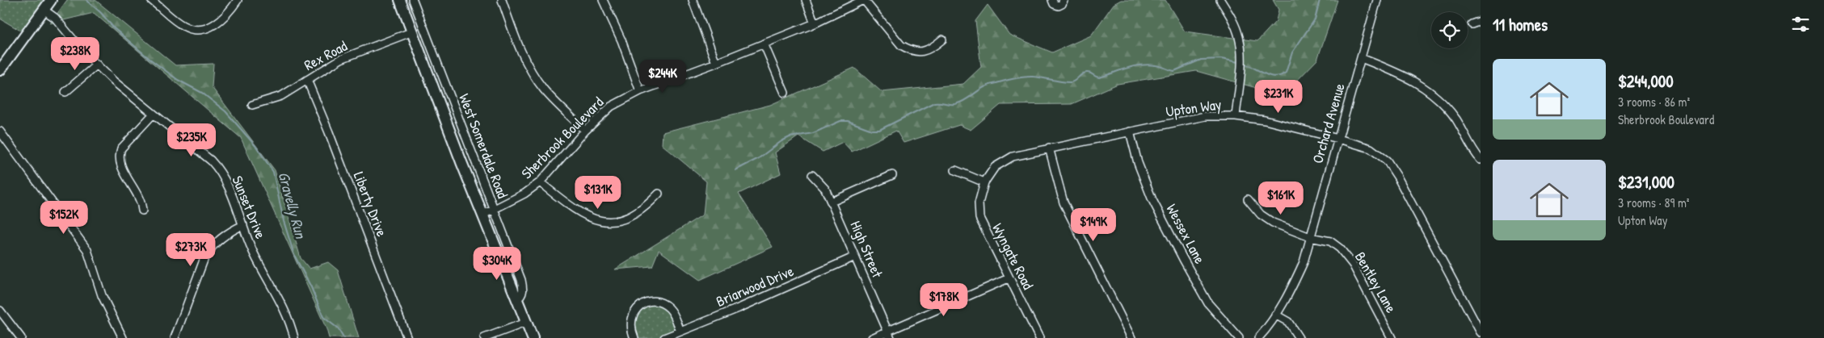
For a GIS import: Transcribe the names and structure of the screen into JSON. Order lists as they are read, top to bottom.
{
  "streets": {
    "main road": ["West Somerdale Road"],
    "street": [
      "Rex Road",
      "Upton Way",
      "Orchard Avenue",
      "Sherbrook Boulevard",
      "Liberty Drive",
      "Sunset Drive",
      "Wessex Lane",
      "High Street",
      "Wyngate Road",
      "Bentley Lane",
      "Briarwood Drive"
    ]
  },
  "crossings": [
    ["Rex Road", "West Somerdale Road"],
    ["Rex Road", "Liberty Drive"],
    ["Upton Way", "Orchard Avenue"],
    ["Upton Way", "Wessex Lane"],
    ["Upton Way", "Wyngate Road"],
    ["Orchard Avenue", "Bentley Lane"],
    ["Sherbrook Boulevard", "West Somerdale Road"],
    ["High Street", "Briarwood Drive"]
  ],
  "water": ["Gravelly Run"],
  "page": {
    "heading": "11 homes",
    "price": [
      "$238K",
      "$244K",
      "$231K",
      "$235K",
      "$131K",
      "$161K",
      "$152K",
      "$149K",
      "$273K",
      "$304K",
      "$178K"
    ],
    "list": [
      {
        "name": "$244,000",
        "note": "3 rooms · 86 m² · Sherbrook Boulevard"
      },
      {
        "name": "$231,000",
        "note": "3 rooms · 89 m² · Upton Way"
      }
    ]
  }
}
